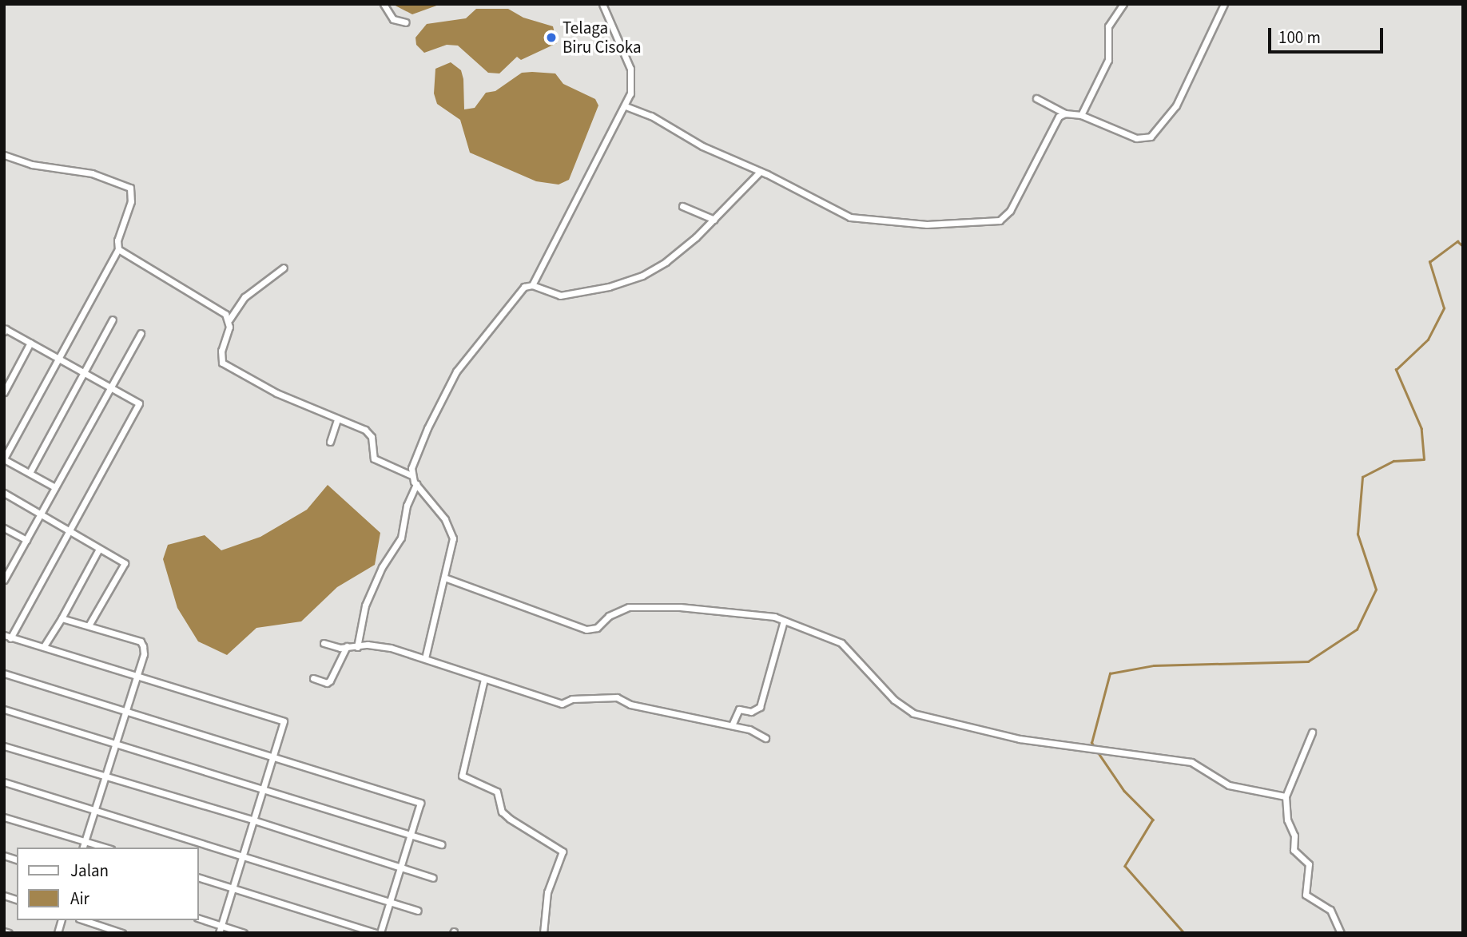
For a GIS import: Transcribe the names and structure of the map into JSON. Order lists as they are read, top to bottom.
{
  "places": ["Telaga Biru Cisoka"],
  "legend": ["Jalan", "Air"],
  "scale_bar": "100 m"
}
